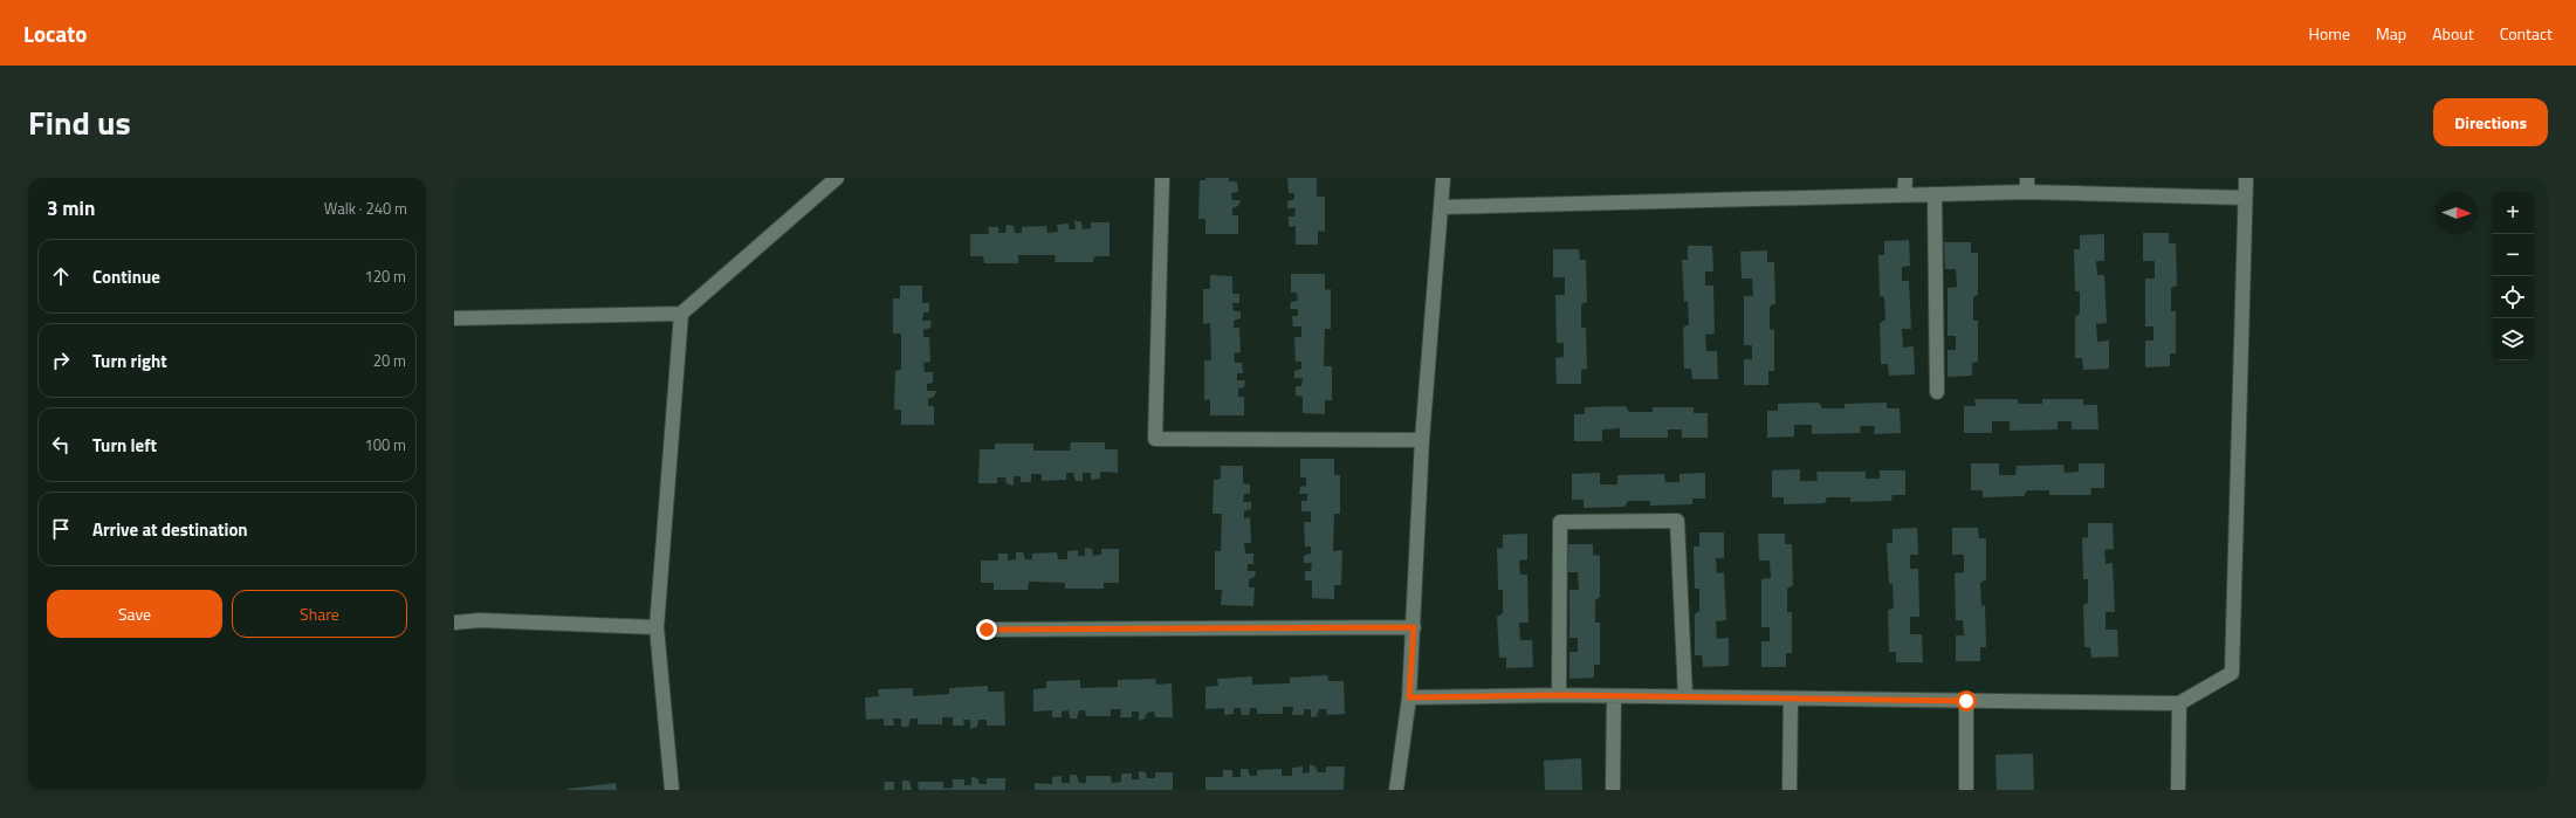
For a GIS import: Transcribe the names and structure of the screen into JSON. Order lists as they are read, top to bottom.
{
  "north": "right",
  "page": {
    "header": "Locato",
    "nav": [
      "Home",
      "Map",
      "About",
      "Contact"
    ],
    "title": "Find us",
    "buttons": [
      "Directions",
      ["Save", "Share"]
    ],
    "heading": ["3 min", "Walk · 240 m"],
    "map_buttons": ["+", "−"],
    "list": [
      ["Continue", "120 m"],
      ["Turn right", "20 m"],
      ["Turn left", "100 m"],
      "Arrive at destination"
    ]
  }
}
